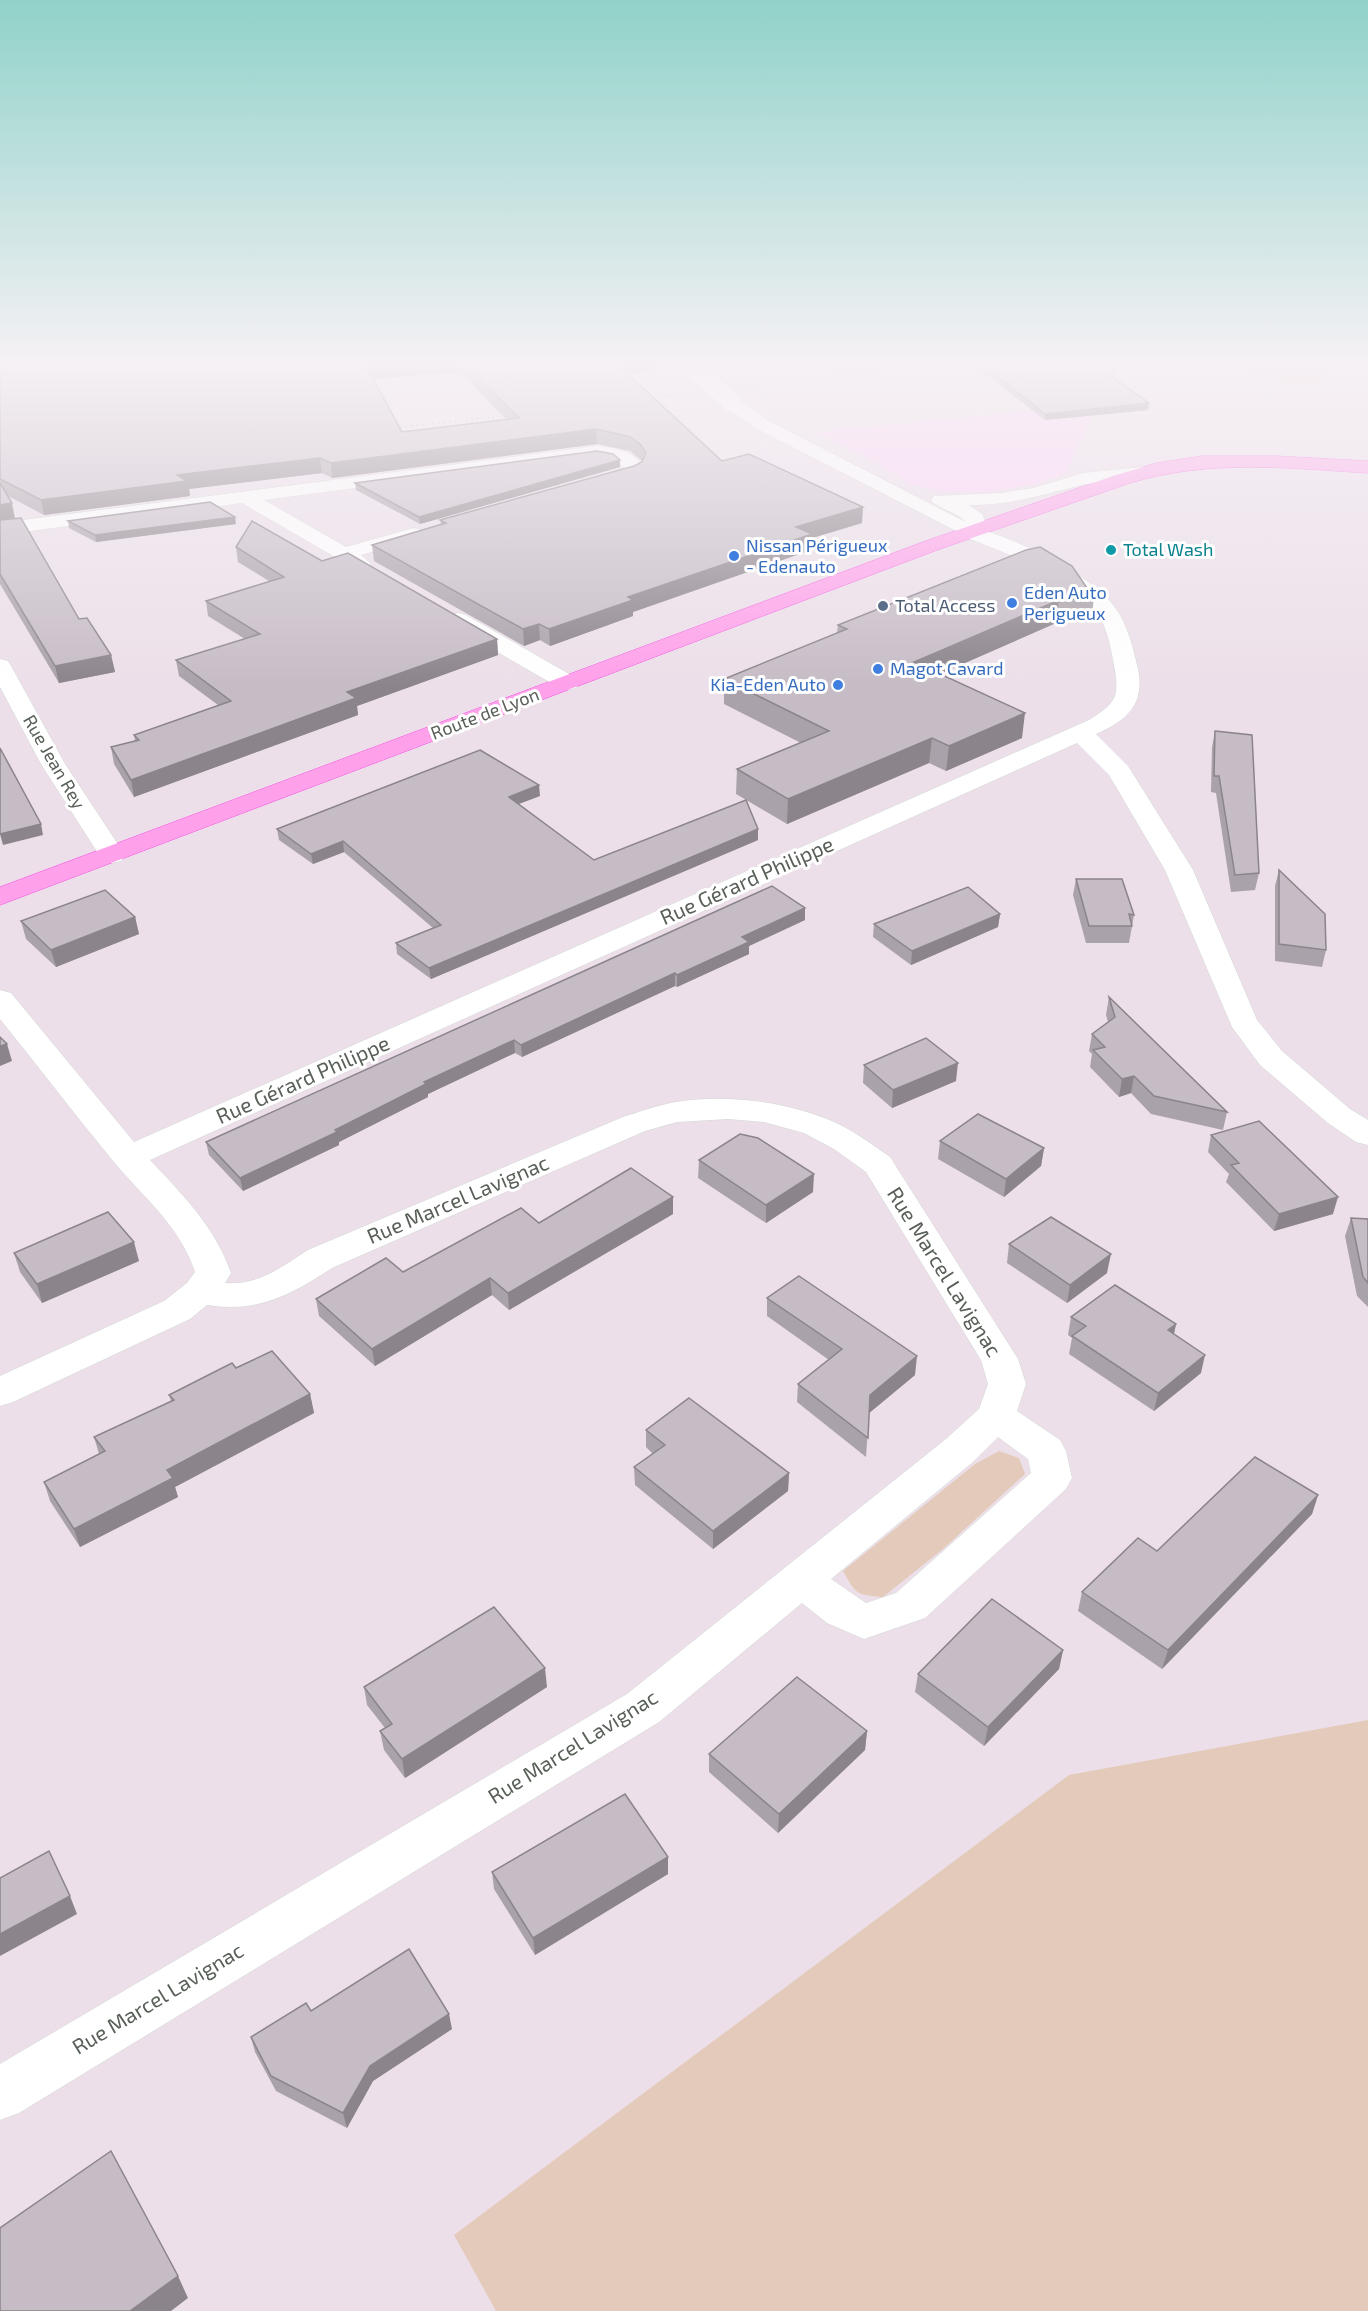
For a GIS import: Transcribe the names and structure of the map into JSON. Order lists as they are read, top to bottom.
{
  "streets": {
    "main road": ["Route de Lyon"],
    "street": ["Rue Jean Rey", "Rue Gérard Philippe", "Rue Marcel Lavignac"]
  },
  "crossings": [
    ["Route de Lyon", "Rue Jean Rey"],
    ["Route de Lyon", "Rue Gérard Philippe"]
  ],
  "places": [
    "Total Wash",
    "Nissan Périgueux - Edenauto",
    "Eden Auto Perigueux",
    "Total Access",
    "Magot Cavard",
    "Kia-Eden Auto"
  ]
}
